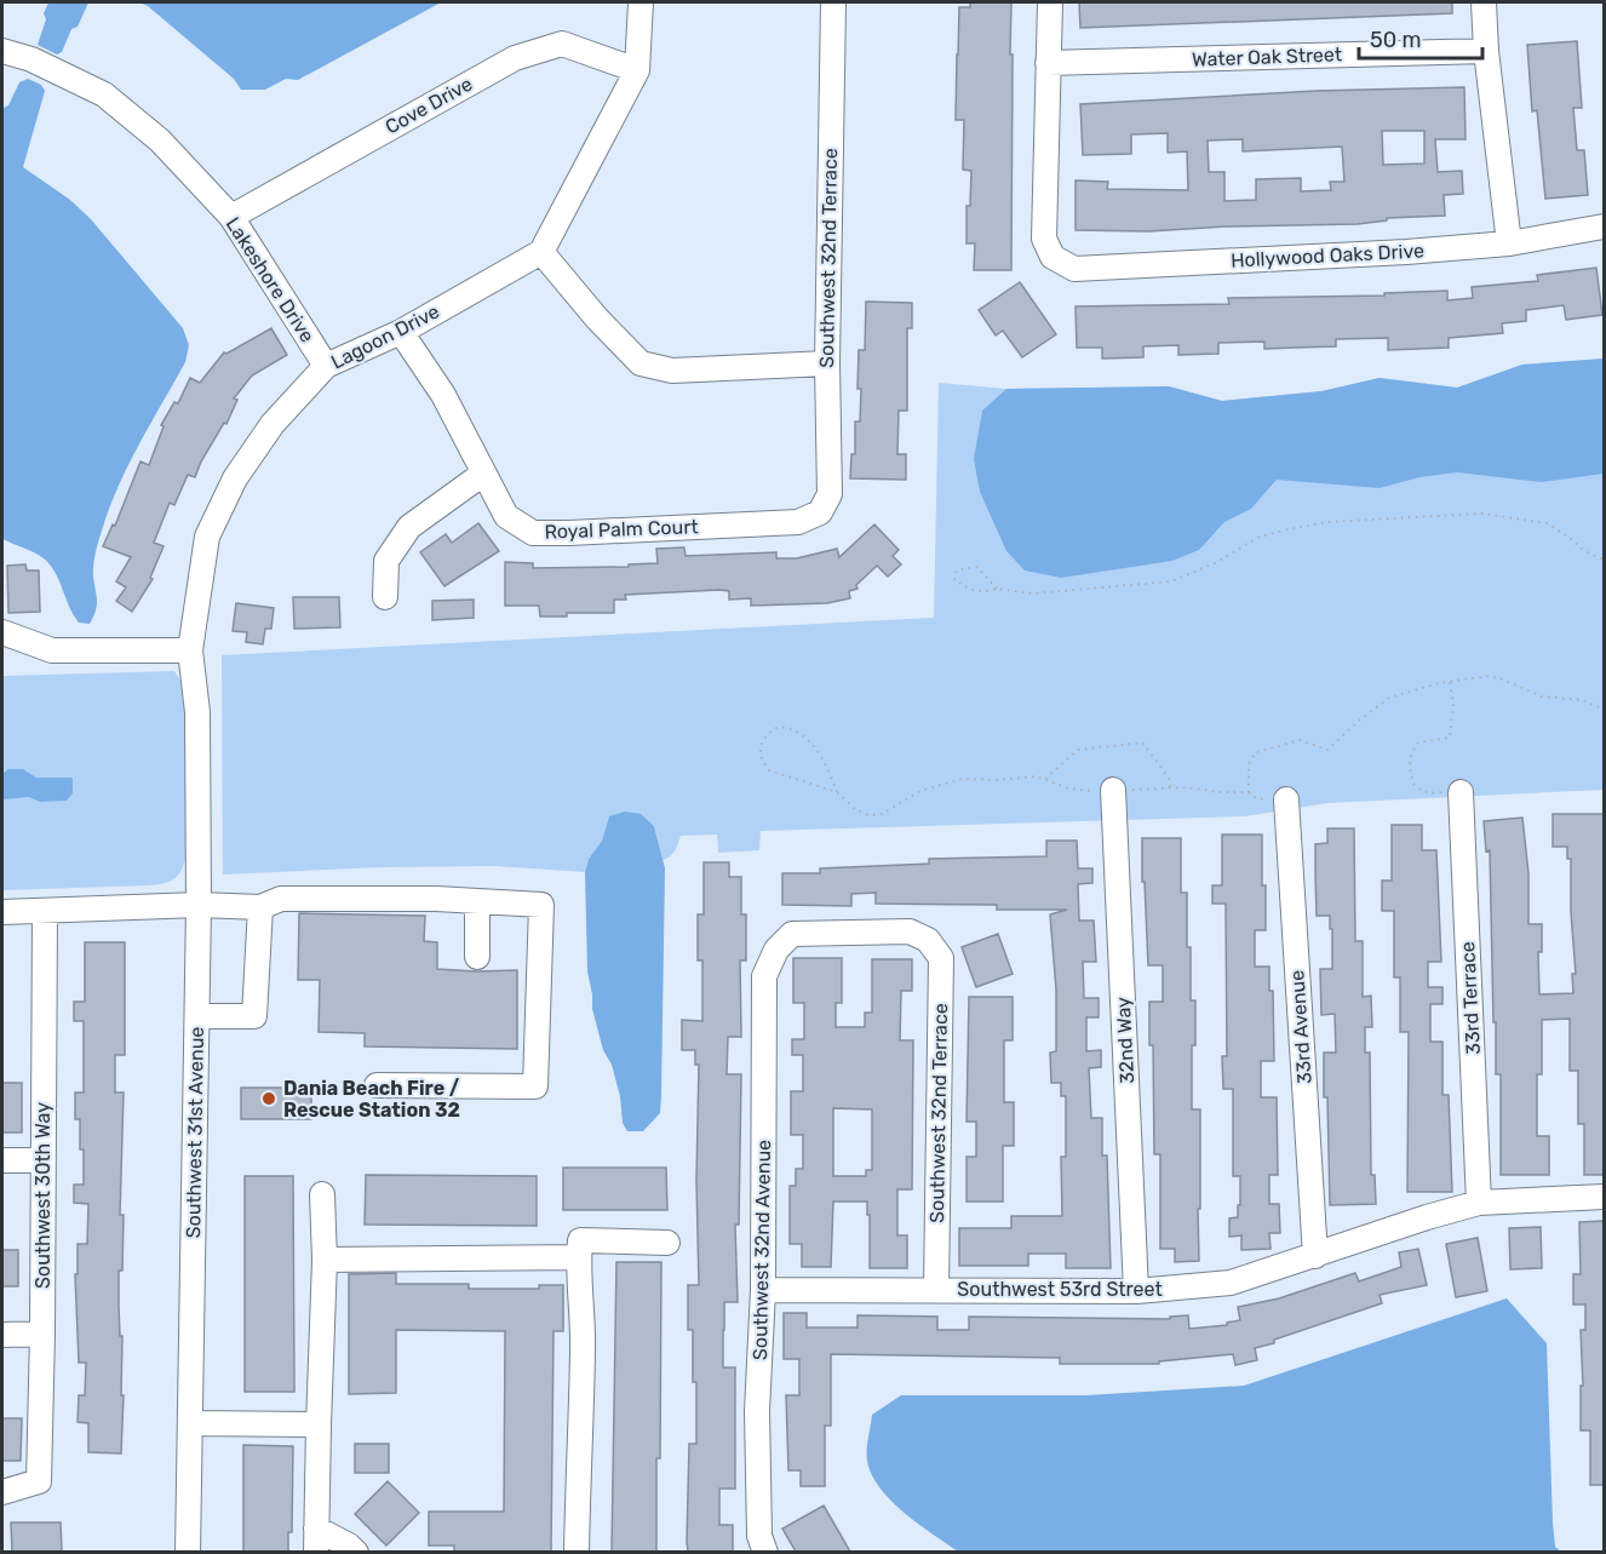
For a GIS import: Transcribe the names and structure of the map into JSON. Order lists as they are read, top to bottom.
{
  "streets": {
    "street": [
      "Water Oak Street",
      "Cove Drive",
      "Hollywood Oaks Drive",
      "Southwest 32nd Terrace",
      "Lakeshore Drive",
      "Lagoon Drive",
      "Royal Palm Court",
      "33rd Terrace",
      "33rd Avenue",
      "32nd Way",
      "Southwest 31st Avenue",
      "Southwest 30th Way",
      "Southwest 32nd Avenue",
      "Southwest 53rd Street"
    ]
  },
  "crossings": [
    ["Water Oak Street", "Hollywood Oaks Drive"],
    ["Cove Drive", "Lakeshore Drive"],
    ["Southwest 32nd Terrace", "Royal Palm Court"],
    ["Southwest 32nd Terrace", "Southwest 32nd Avenue"],
    ["Southwest 32nd Terrace", "Southwest 53rd Street"],
    ["Lakeshore Drive", "Lagoon Drive"],
    ["Lagoon Drive", "Royal Palm Court"],
    ["Lagoon Drive", "Southwest 31st Avenue"],
    ["33rd Terrace", "Southwest 53rd Street"],
    ["33rd Avenue", "Southwest 53rd Street"],
    ["32nd Way", "Southwest 53rd Street"],
    ["Southwest 32nd Avenue", "Southwest 53rd Street"]
  ],
  "places": ["Dania Beach Fire / Rescue Station 32"],
  "scale_bar": "50 m"
}
